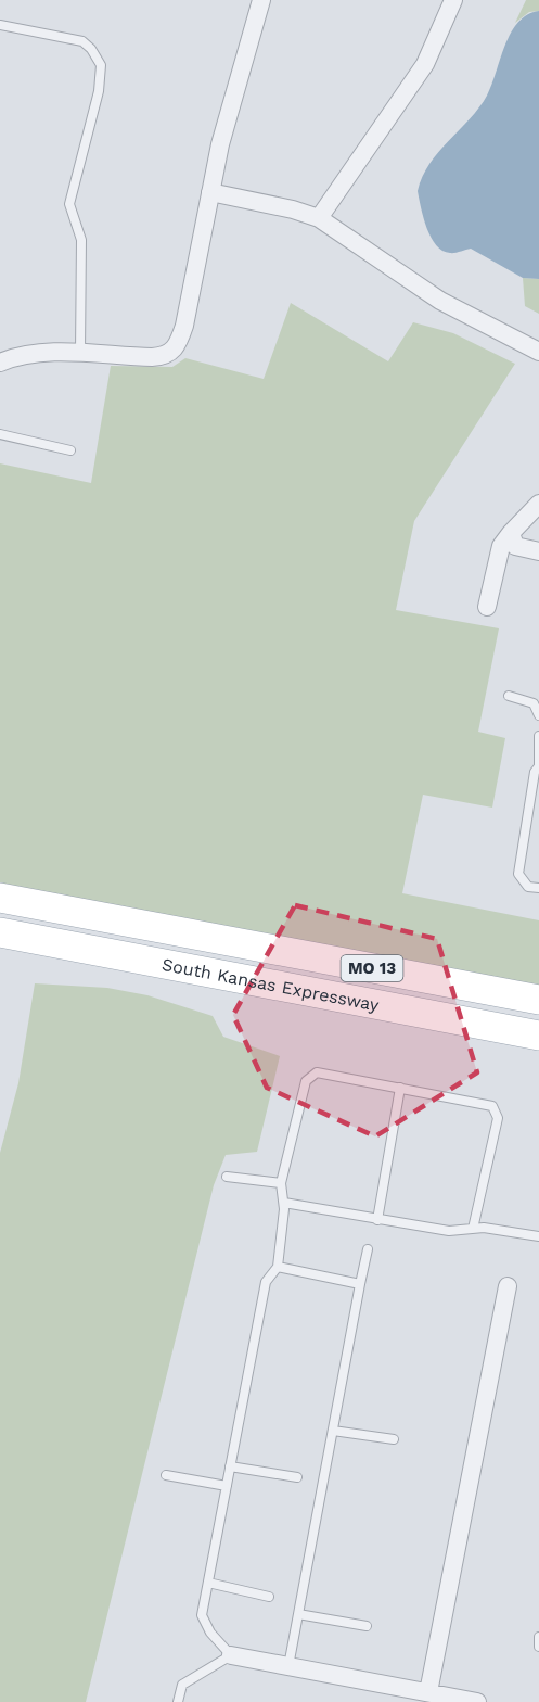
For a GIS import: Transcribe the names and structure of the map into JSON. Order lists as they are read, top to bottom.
{
  "streets": {
    "main road": ["MO 13", "South Kansas Expressway"]
  }
}
